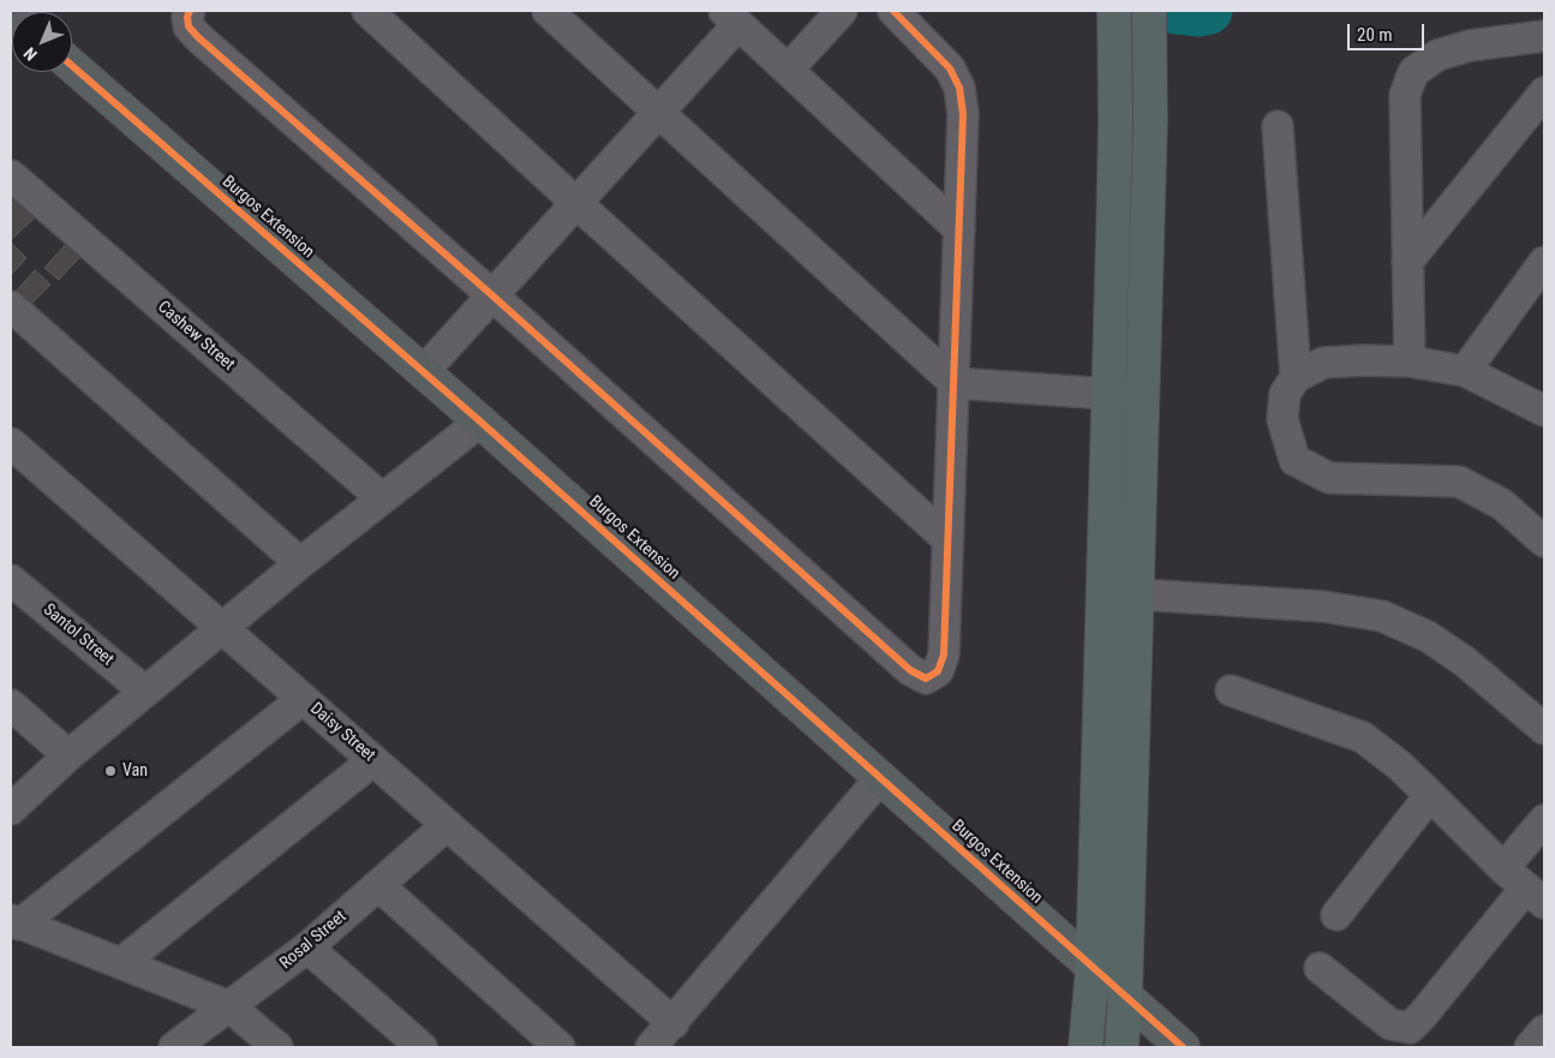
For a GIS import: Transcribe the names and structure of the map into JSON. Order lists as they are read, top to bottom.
{
  "streets": {
    "main road": ["Burgos Extension"],
    "street": [
      "Cashew Street",
      "Santol Street",
      "Daisy Street",
      "Rosal Street"
    ]
  },
  "crossings": [
    ["Daisy Street", "Rosal Street"]
  ],
  "places": ["Van"],
  "scale_bar": "20 m",
  "north": "bottom left"
}
